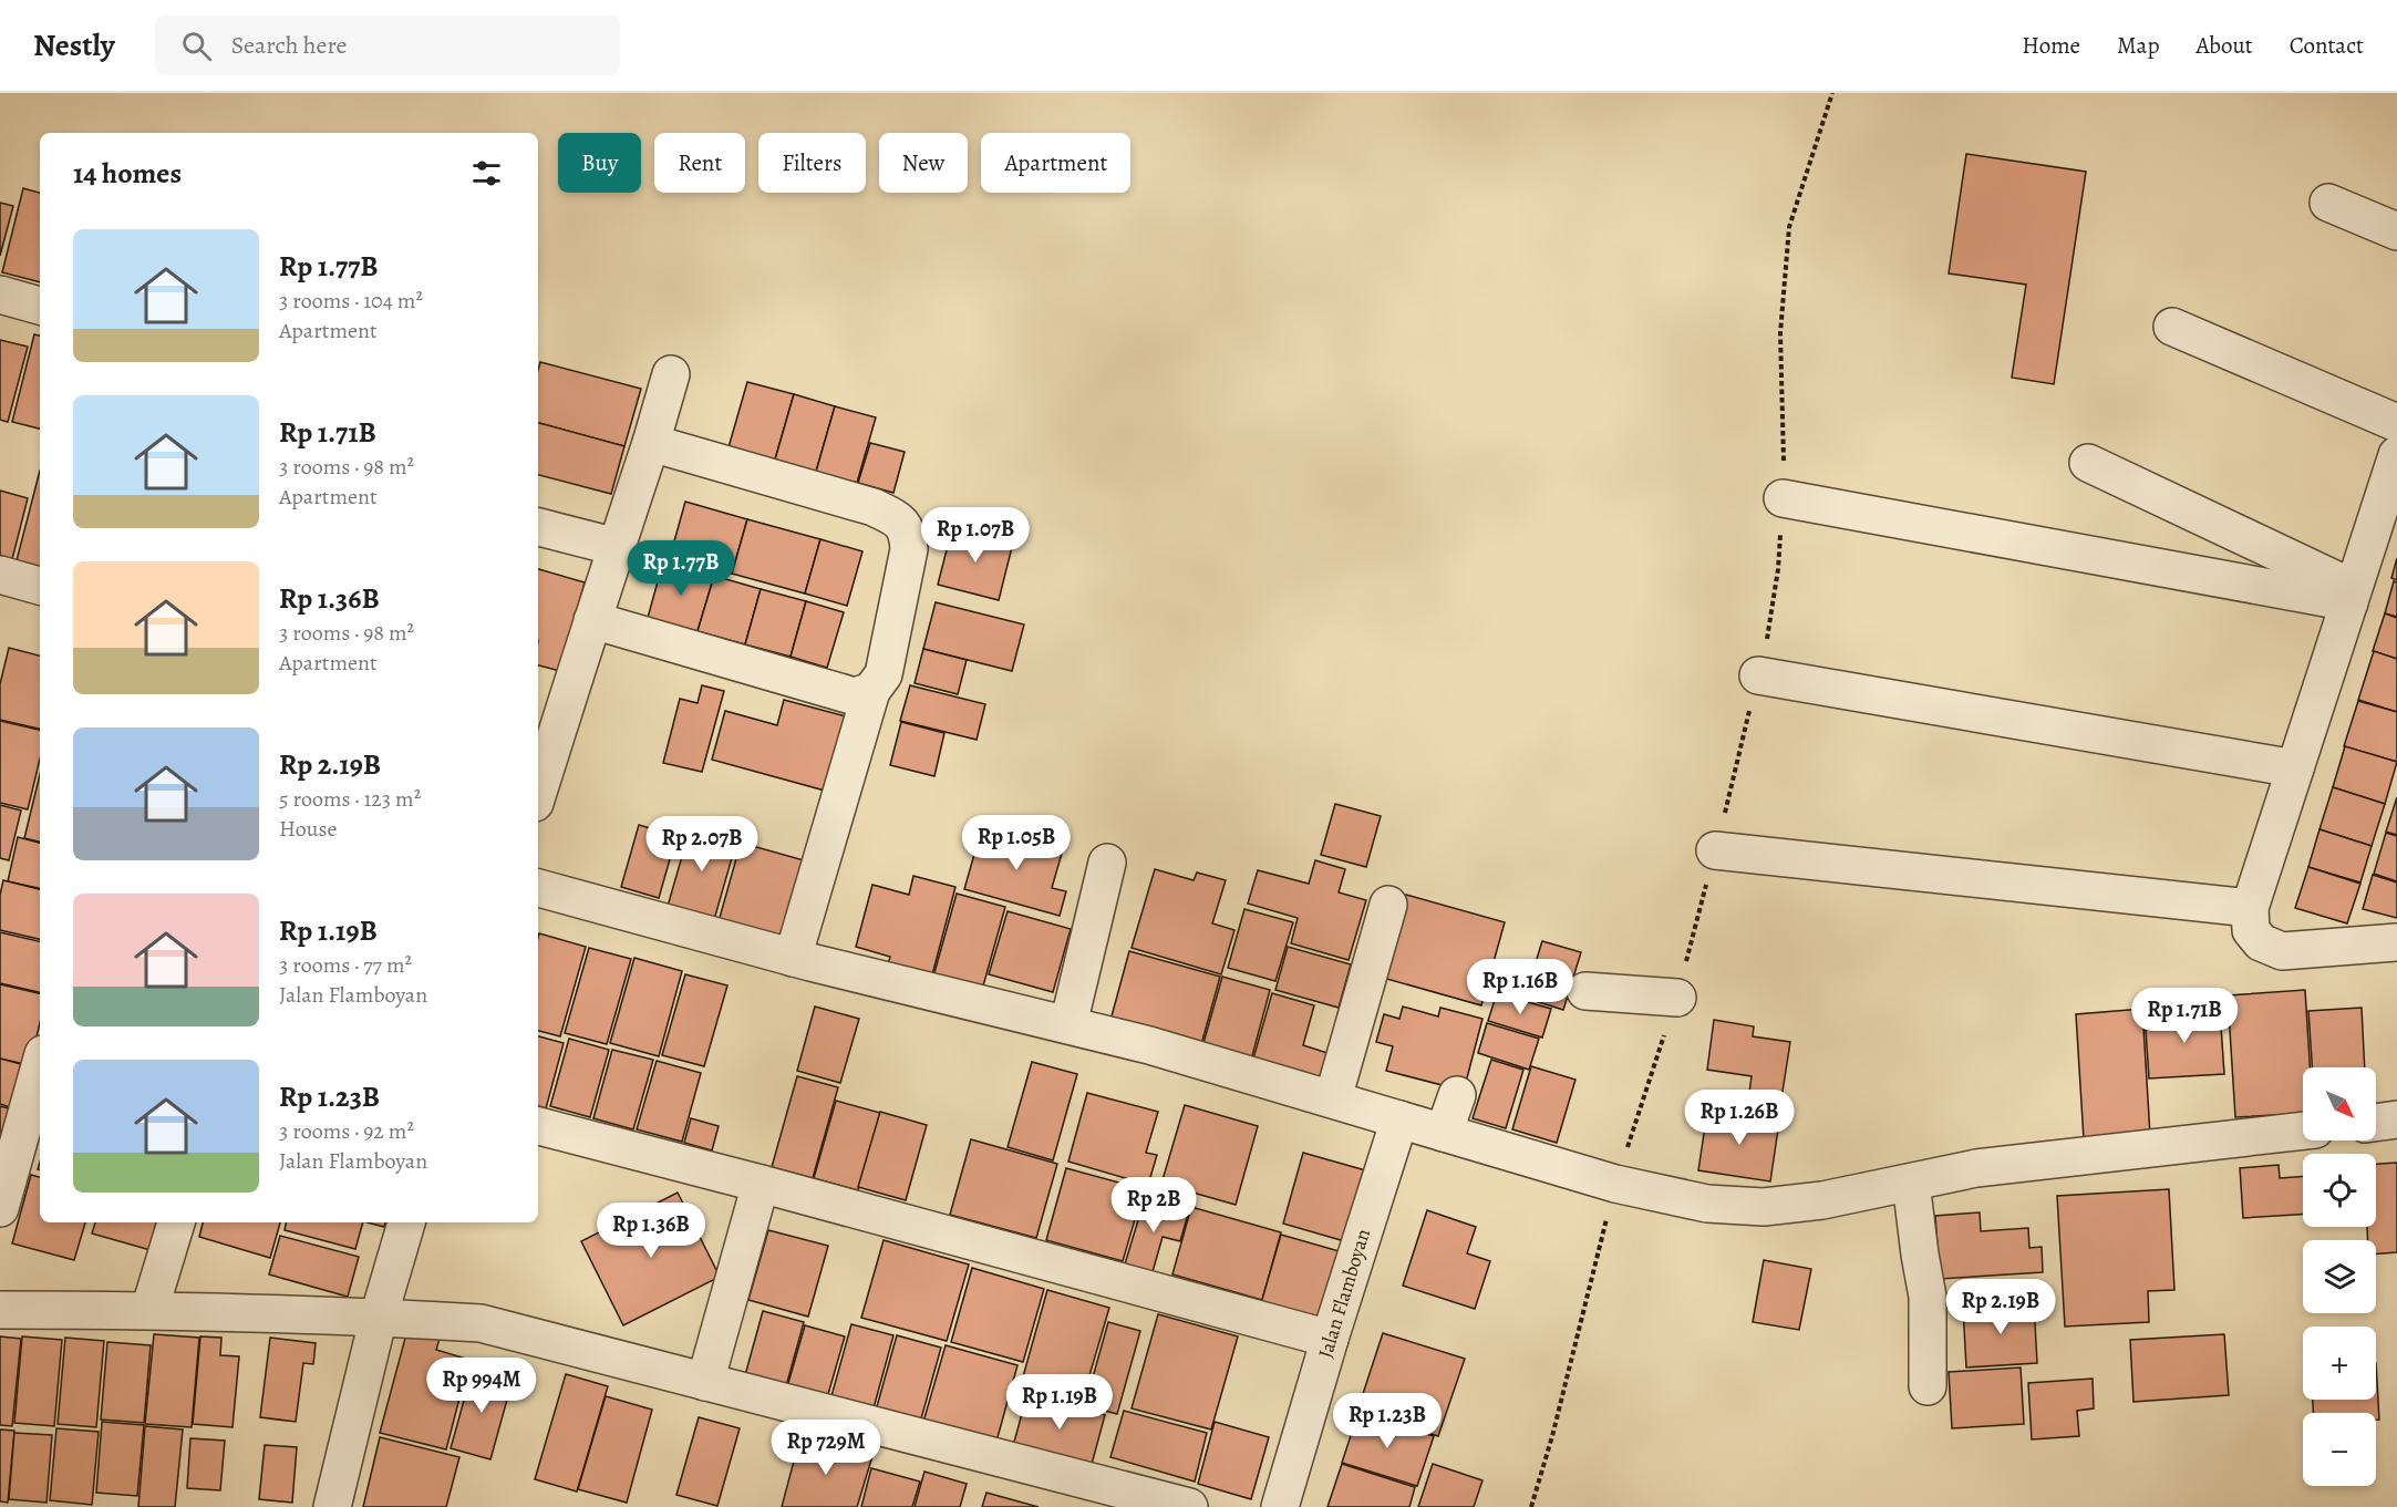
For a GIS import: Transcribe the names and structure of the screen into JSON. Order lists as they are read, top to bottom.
{
  "streets": {
    "street": ["Jalan Flamboyan"]
  },
  "north": "bottom right",
  "page": {
    "header": "Nestly",
    "search": "Search here",
    "nav": [
      "Home",
      "Map",
      "About",
      "Contact"
    ],
    "chip": [
      "Buy",
      "Rent",
      "Filters",
      "New",
      "Apartment"
    ],
    "heading": "14 homes",
    "list": [
      {
        "name": "Rp 1.77B",
        "note": "3 rooms · 104 m² · Apartment"
      },
      {
        "name": "Rp 1.71B",
        "note": "3 rooms · 98 m² · Apartment"
      },
      {
        "name": "Rp 1.36B",
        "note": "3 rooms · 98 m² · Apartment"
      },
      {
        "name": "Rp 2.19B",
        "note": "5 rooms · 123 m² · House"
      },
      {
        "name": "Rp 1.19B",
        "note": "3 rooms · 77 m² · Jalan Flamboyan"
      },
      {
        "name": "Rp 1.23B",
        "note": "3 rooms · 92 m² · Jalan Flamboyan"
      }
    ],
    "price": [
      "Rp 1.07B",
      "Rp 1.77B",
      "Rp 1.05B",
      "Rp 2.07B",
      "Rp 1.16B",
      "Rp 1.71B",
      "Rp 1.26B",
      "Rp 2B",
      "Rp 1.36B",
      "Rp 2.19B",
      "Rp 994M",
      "Rp 1.19B",
      "Rp 1.23B",
      "Rp 729M"
    ],
    "map_buttons": ["+", "−"]
  }
}
